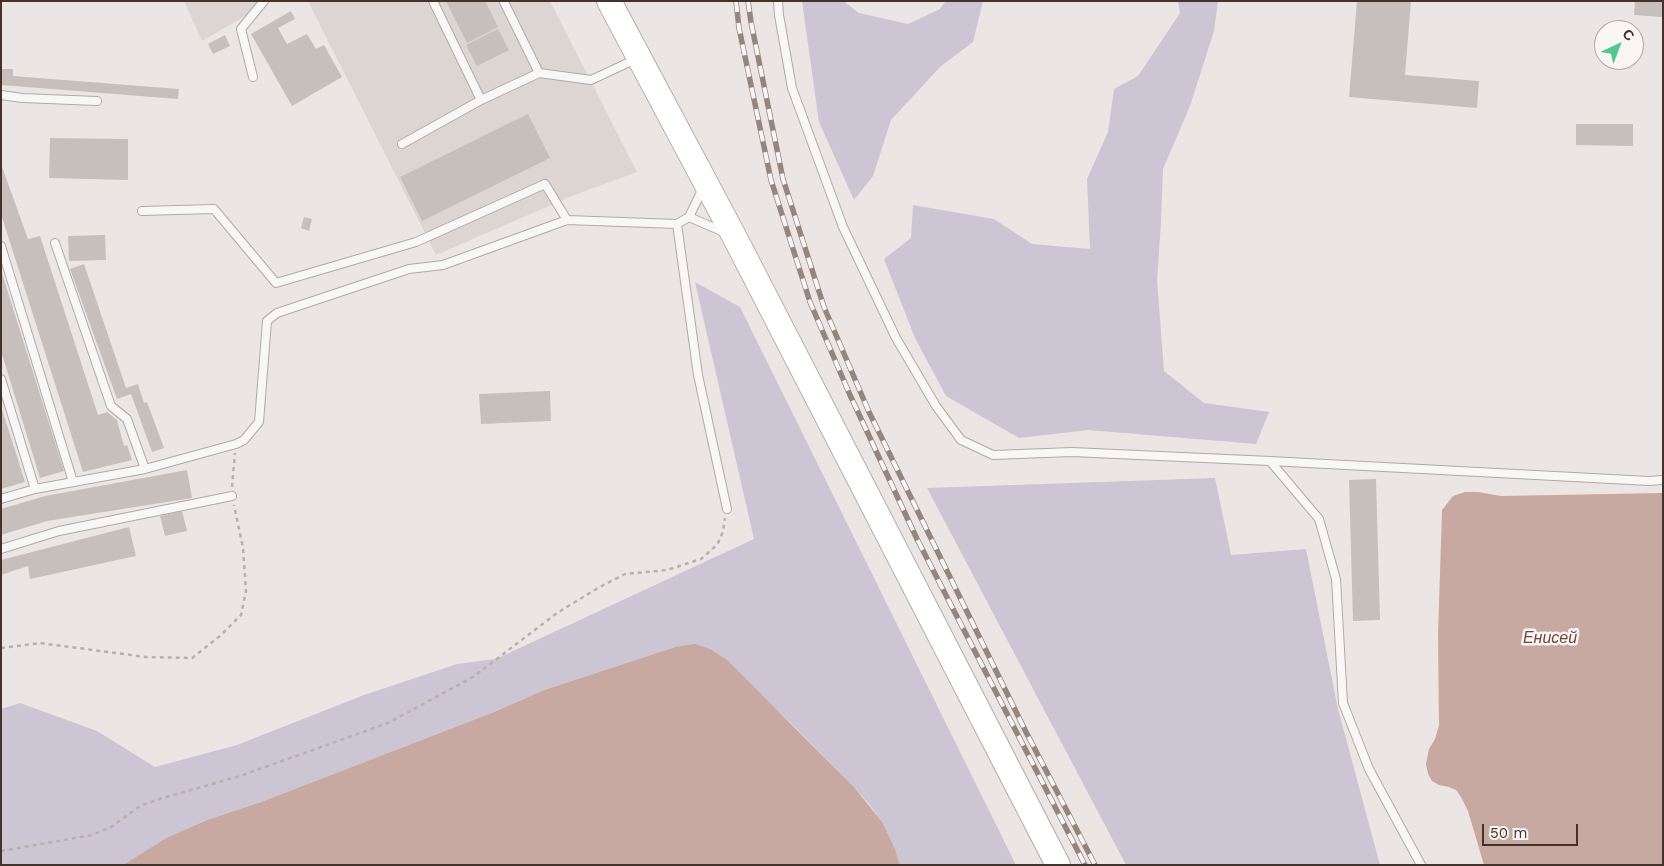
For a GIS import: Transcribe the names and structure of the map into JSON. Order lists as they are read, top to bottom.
{
  "water": ["Енисей"],
  "scale_bar": "50 m",
  "north": "top right"
}
